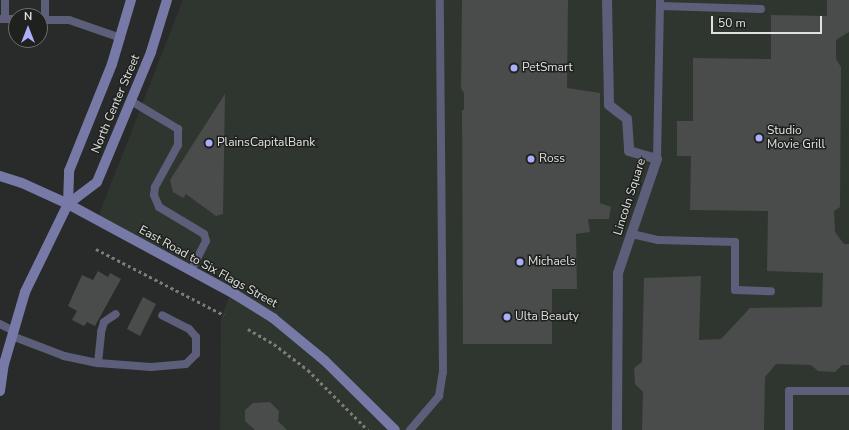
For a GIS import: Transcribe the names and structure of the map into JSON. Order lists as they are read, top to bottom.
{
  "streets": {
    "main road": ["North Center Street", "East Road to Six Flags Street"],
    "street": ["Lincoln Square"]
  },
  "crossings": [
    ["North Center Street", "East Road to Six Flags Street"]
  ],
  "places": [
    "PetSmart",
    "Studio Movie Grill",
    "PlainsCapitalBank",
    "Ross",
    "Michaels",
    "Ulta Beauty"
  ],
  "scale_bar": "50 m",
  "north": "top"
}
